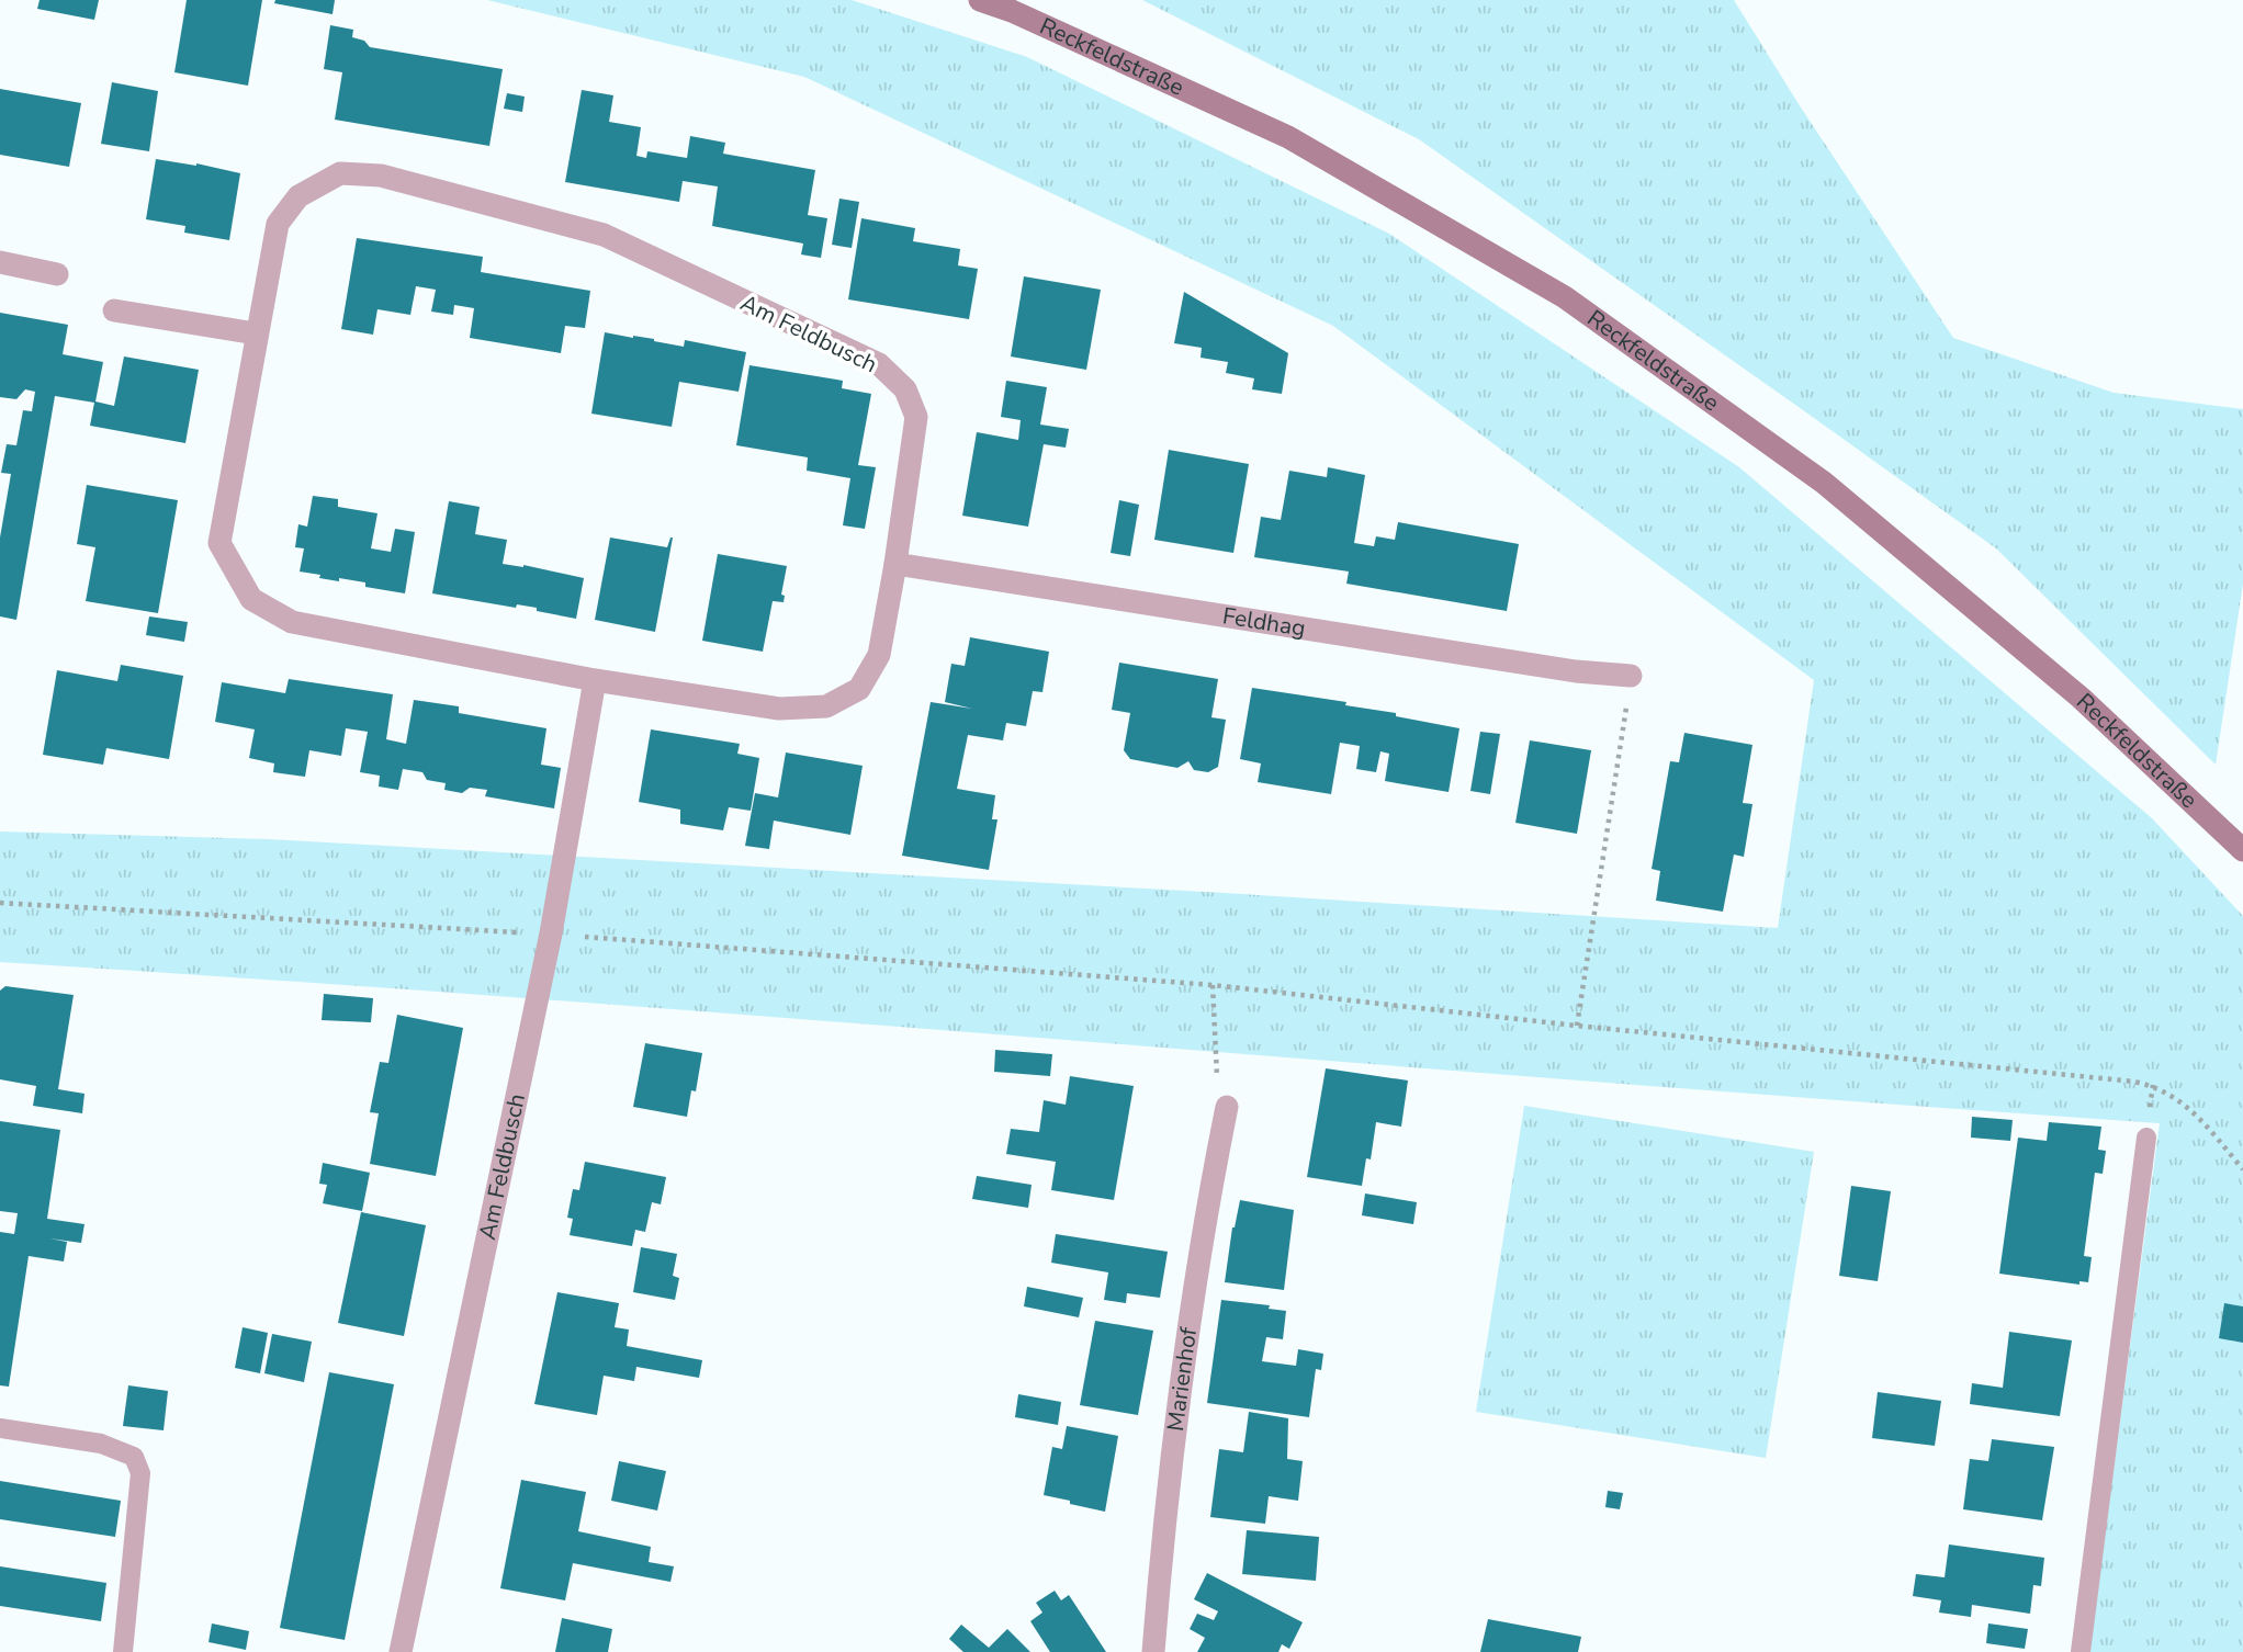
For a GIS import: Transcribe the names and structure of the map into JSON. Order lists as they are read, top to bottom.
{
  "streets": {
    "street": [
      "Reckfeldstraße",
      "Am Feldbusch",
      "Feldhag",
      "Marienhof"
    ]
  },
  "crossings": [
    ["Am Feldbusch", "Feldhag"]
  ]
}
